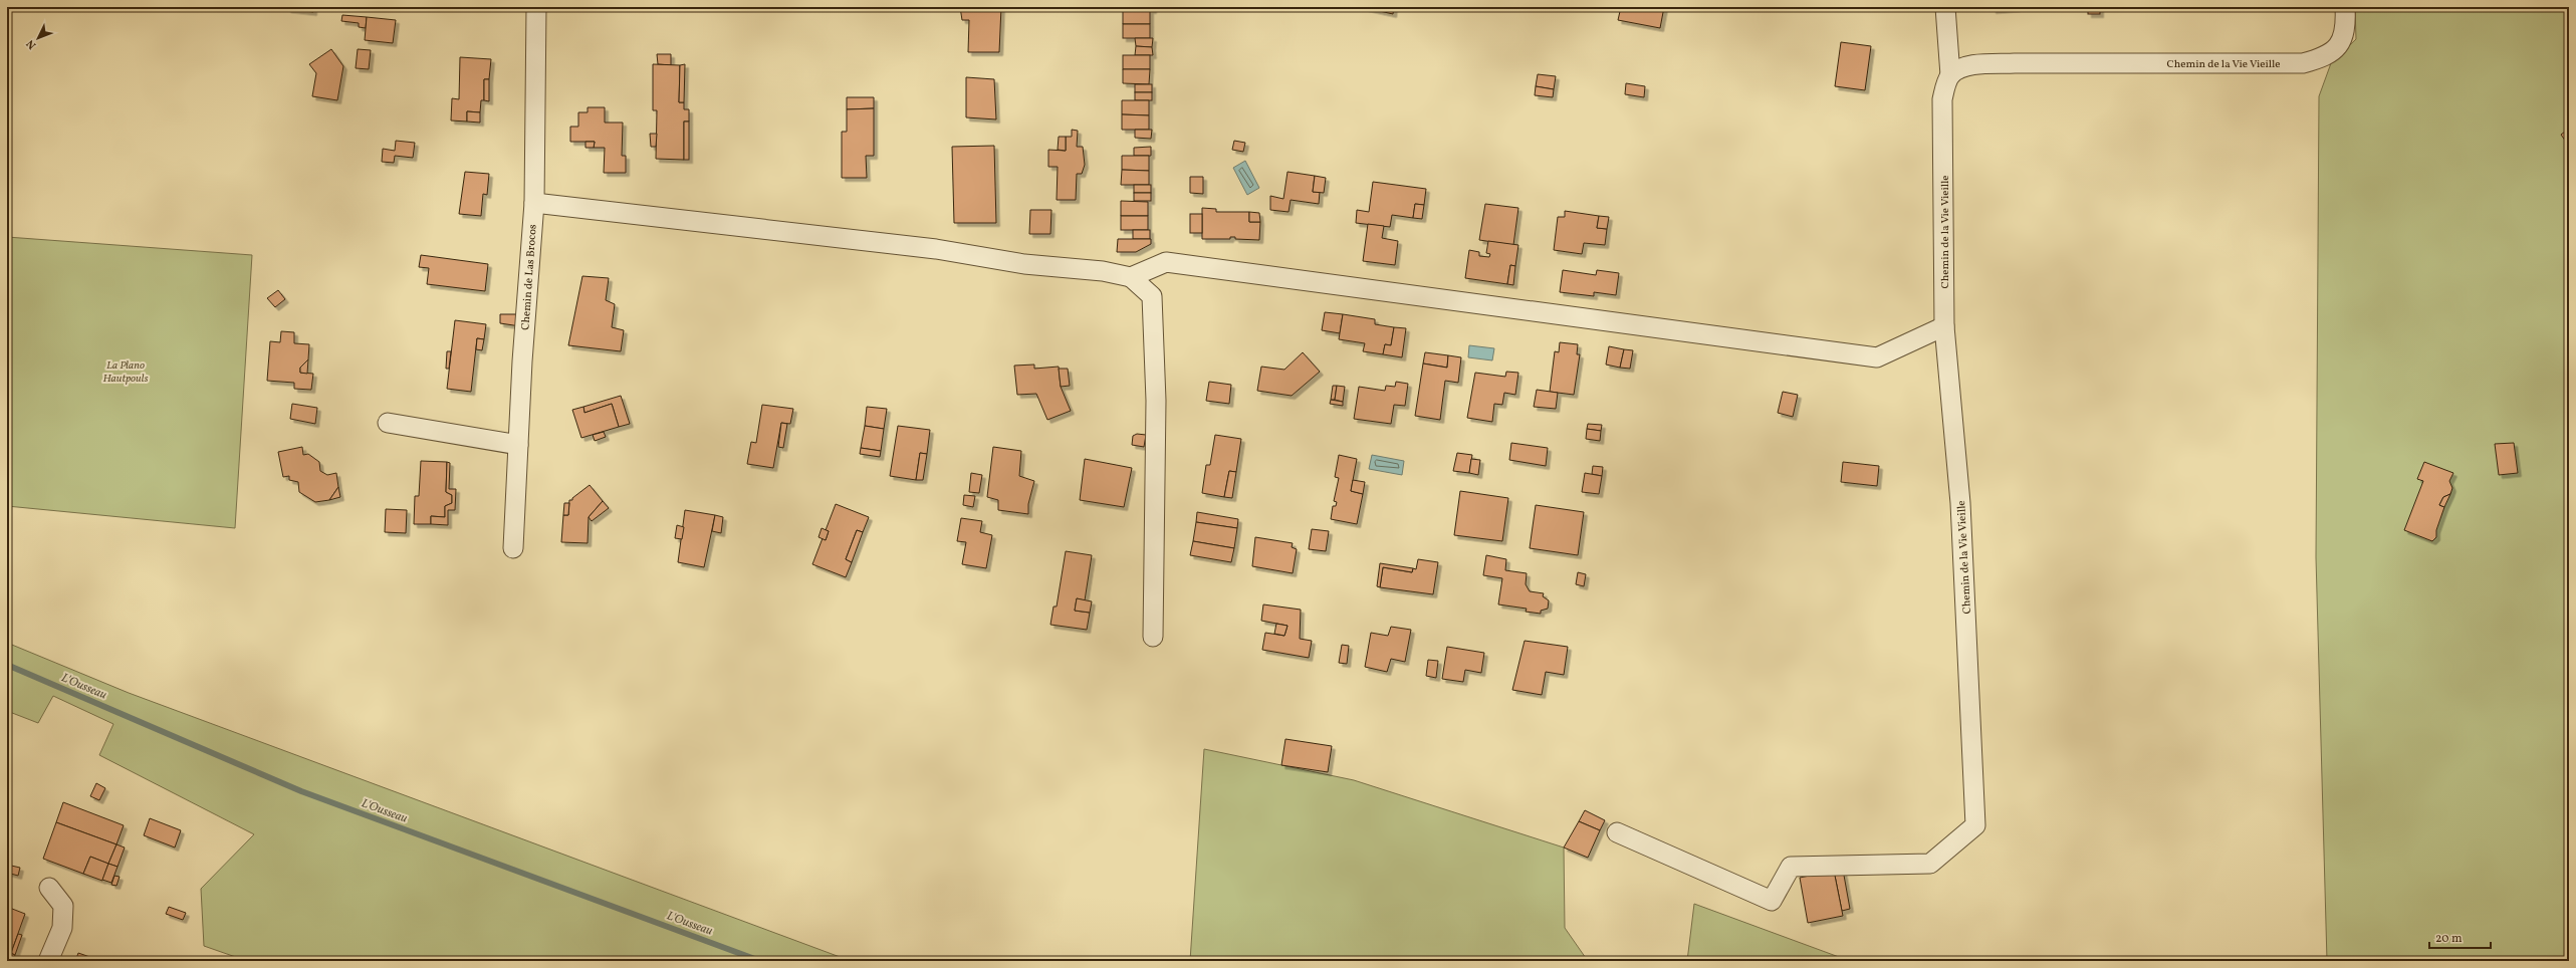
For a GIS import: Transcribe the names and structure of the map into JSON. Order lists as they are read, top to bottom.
{
  "streets": {
    "street": ["Chemin de la Vie Vieille", "Chemin de Las Brocos"]
  },
  "water": ["L'Ousseau"],
  "parks": ["La Plano Hautpouls"],
  "scale_bar": "20 m",
  "north": "bottom left"
}
